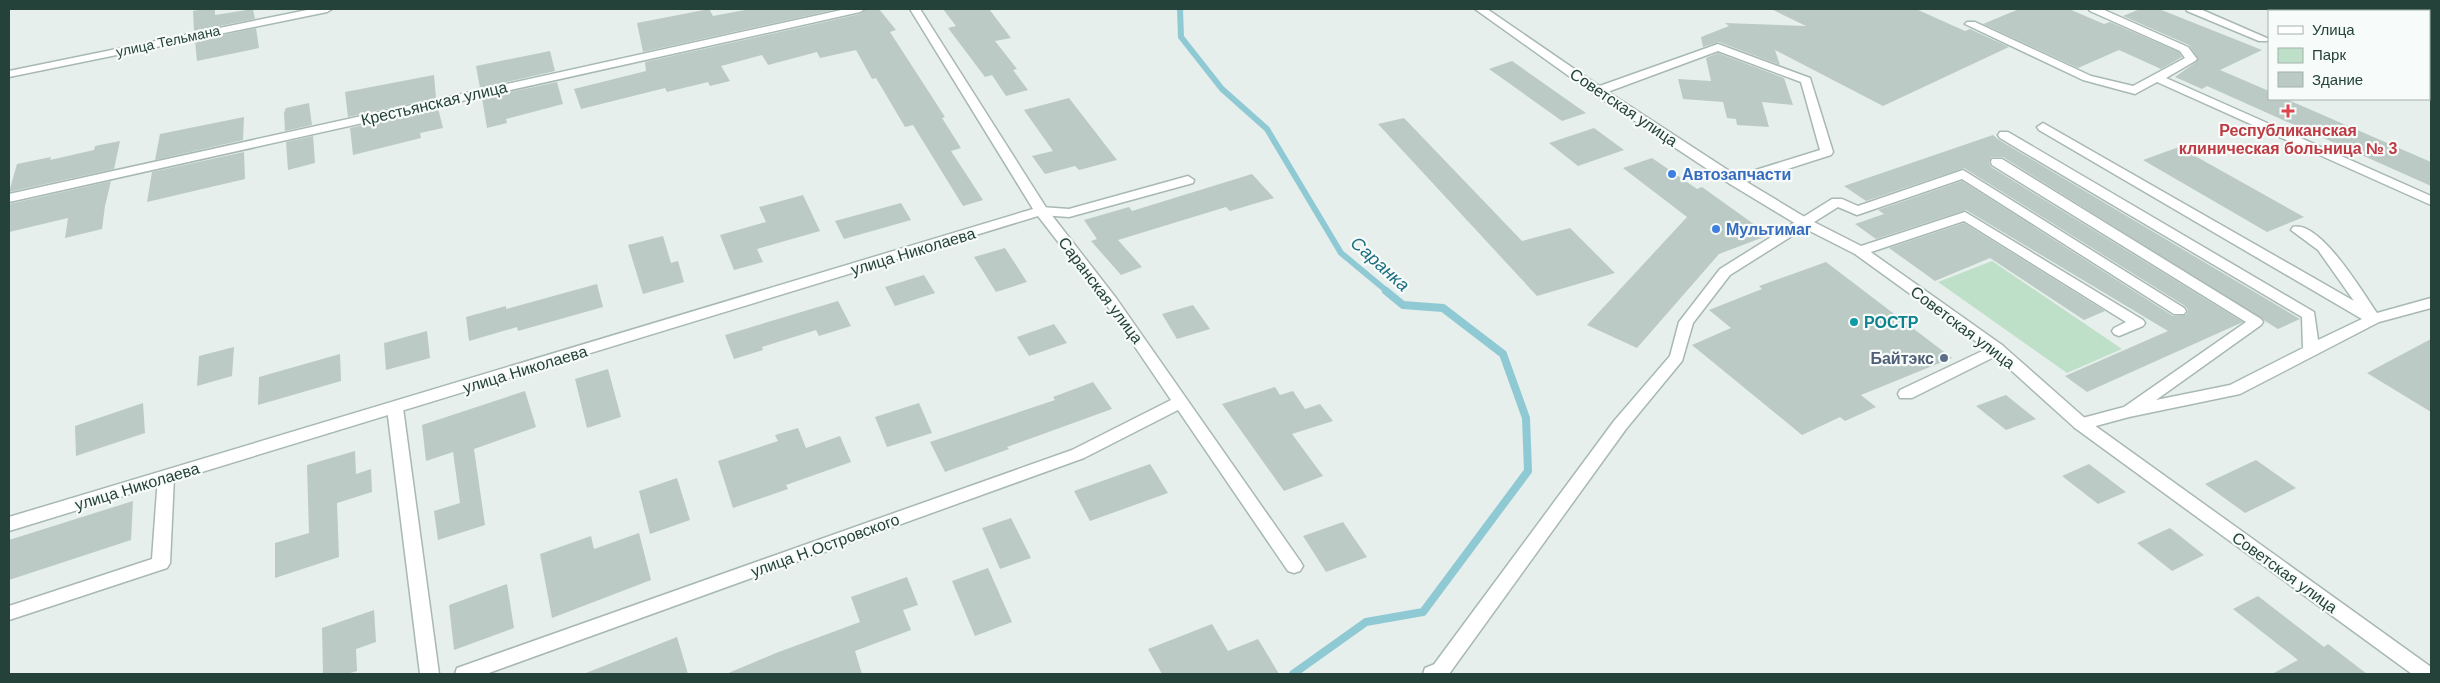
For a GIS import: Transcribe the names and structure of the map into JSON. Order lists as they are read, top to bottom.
{
  "streets": {
    "street": [
      "улица Тельмана",
      "Крестьянская улица",
      "Советская улица",
      "улица Николаева",
      "Саранская улица",
      "улица Н.Островского"
    ]
  },
  "crossings": [
    ["улица Николаева", "Саранская улица"],
    ["Саранская улица", "улица Н.Островского"]
  ],
  "water": ["Саранка"],
  "places": {
    "health": ["Республиканская клиническая больница № 3"],
    "other": [
      "Автозапчасти",
      "Мультимаг",
      "РОСТР",
      "Байтэкс"
    ]
  },
  "legend": ["Улица", "Парк", "Здание"]
}
